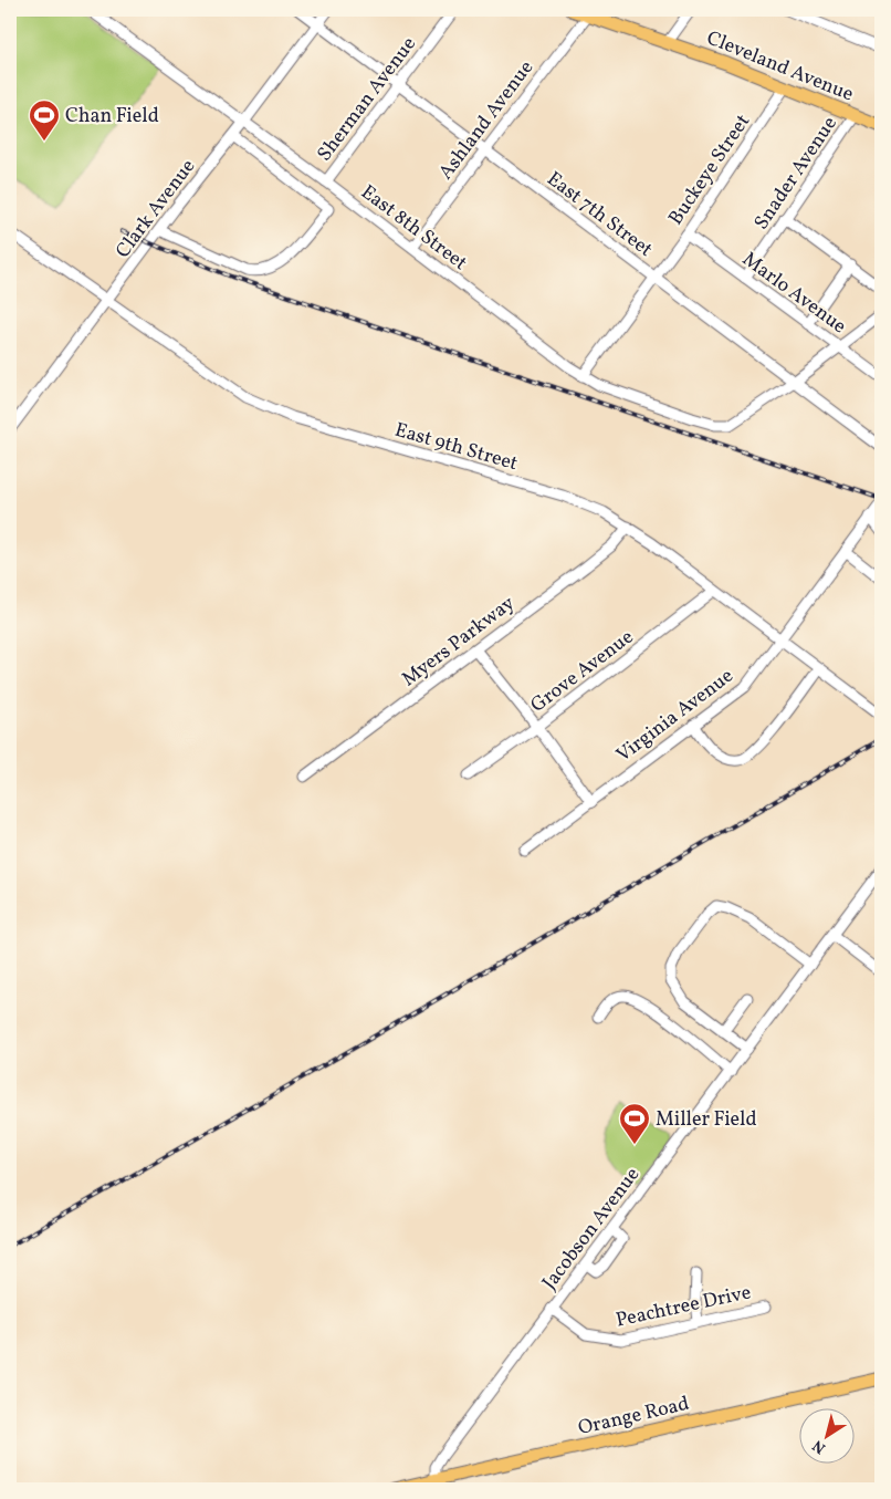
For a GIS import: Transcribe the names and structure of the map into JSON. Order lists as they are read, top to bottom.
{
  "streets": {
    "main road": ["Cleveland Avenue", "Orange Road"],
    "street": [
      "Sherman Avenue",
      "Ashland Avenue",
      "Buckeye Street",
      "Snader Avenue",
      "Clark Avenue",
      "East 7th Street",
      "East 8th Street",
      "Marlo Avenue",
      "East 9th Street",
      "Myers Parkway",
      "Grove Avenue",
      "Virginia Avenue",
      "Jacobson Avenue",
      "Peachtree Drive"
    ]
  },
  "crossings": [
    ["Cleveland Avenue", "Ashland Avenue"],
    ["Cleveland Avenue", "Buckeye Street"],
    ["Cleveland Avenue", "Snader Avenue"],
    ["Sherman Avenue", "East 7th Street"],
    ["Sherman Avenue", "East 8th Street"],
    ["Ashland Avenue", "East 7th Street"],
    ["Ashland Avenue", "East 8th Street"],
    ["Buckeye Street", "East 7th Street"],
    ["Buckeye Street", "East 8th Street"],
    ["Buckeye Street", "Marlo Avenue"],
    ["Snader Avenue", "Marlo Avenue"],
    ["Clark Avenue", "East 7th Street"],
    ["Clark Avenue", "East 8th Street"],
    ["Clark Avenue", "East 9th Street"],
    ["East 7th Street", "East 8th Street"],
    ["East 9th Street", "Myers Parkway"],
    ["East 9th Street", "Grove Avenue"],
    ["East 9th Street", "Virginia Avenue"],
    ["Jacobson Avenue", "Peachtree Drive"],
    ["Jacobson Avenue", "Orange Road"]
  ],
  "places": {
    "sports": ["Chan Field", "Miller Field"]
  },
  "north": "bottom left"
}
